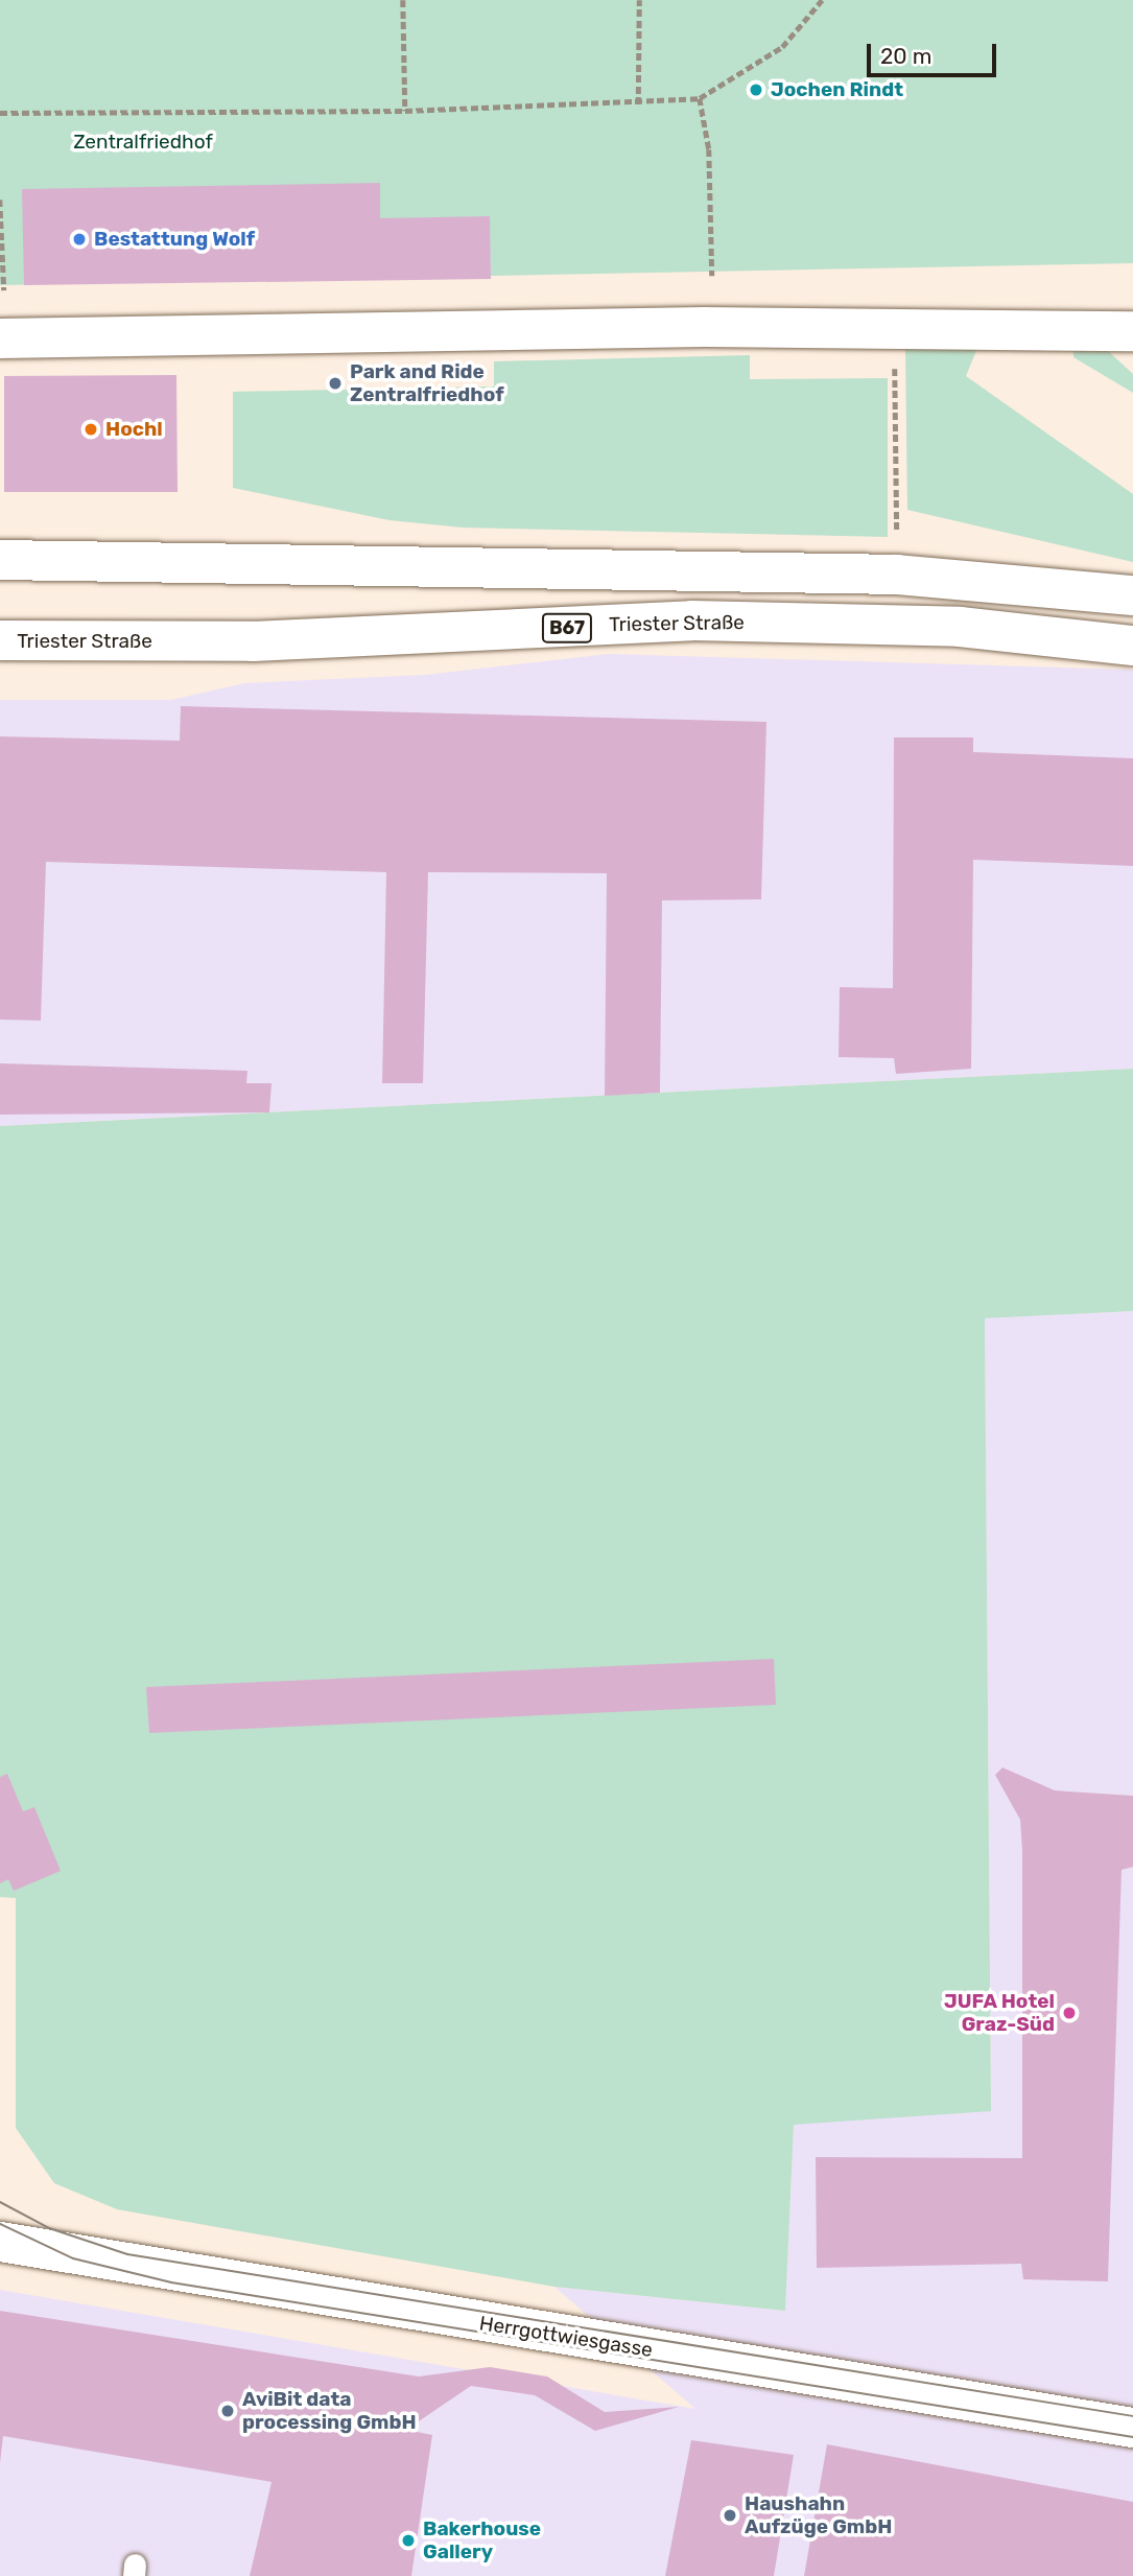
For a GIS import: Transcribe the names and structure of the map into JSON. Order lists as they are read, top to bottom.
{
  "streets": {
    "street": ["Triester Straße", "B67", "Herrgottwiesgasse"]
  },
  "parks": ["Zentralfriedhof"],
  "places": [
    "Jochen Rindt",
    "Bestattung Wolf",
    "Park and Ride Zentralfriedhof",
    "Hochl",
    "JUFA Hotel Graz-Süd",
    "AviBit data processing GmbH",
    "Haushahn Aufzüge GmbH",
    "Bakerhouse Gallery"
  ],
  "scale_bar": "20 m"
}
